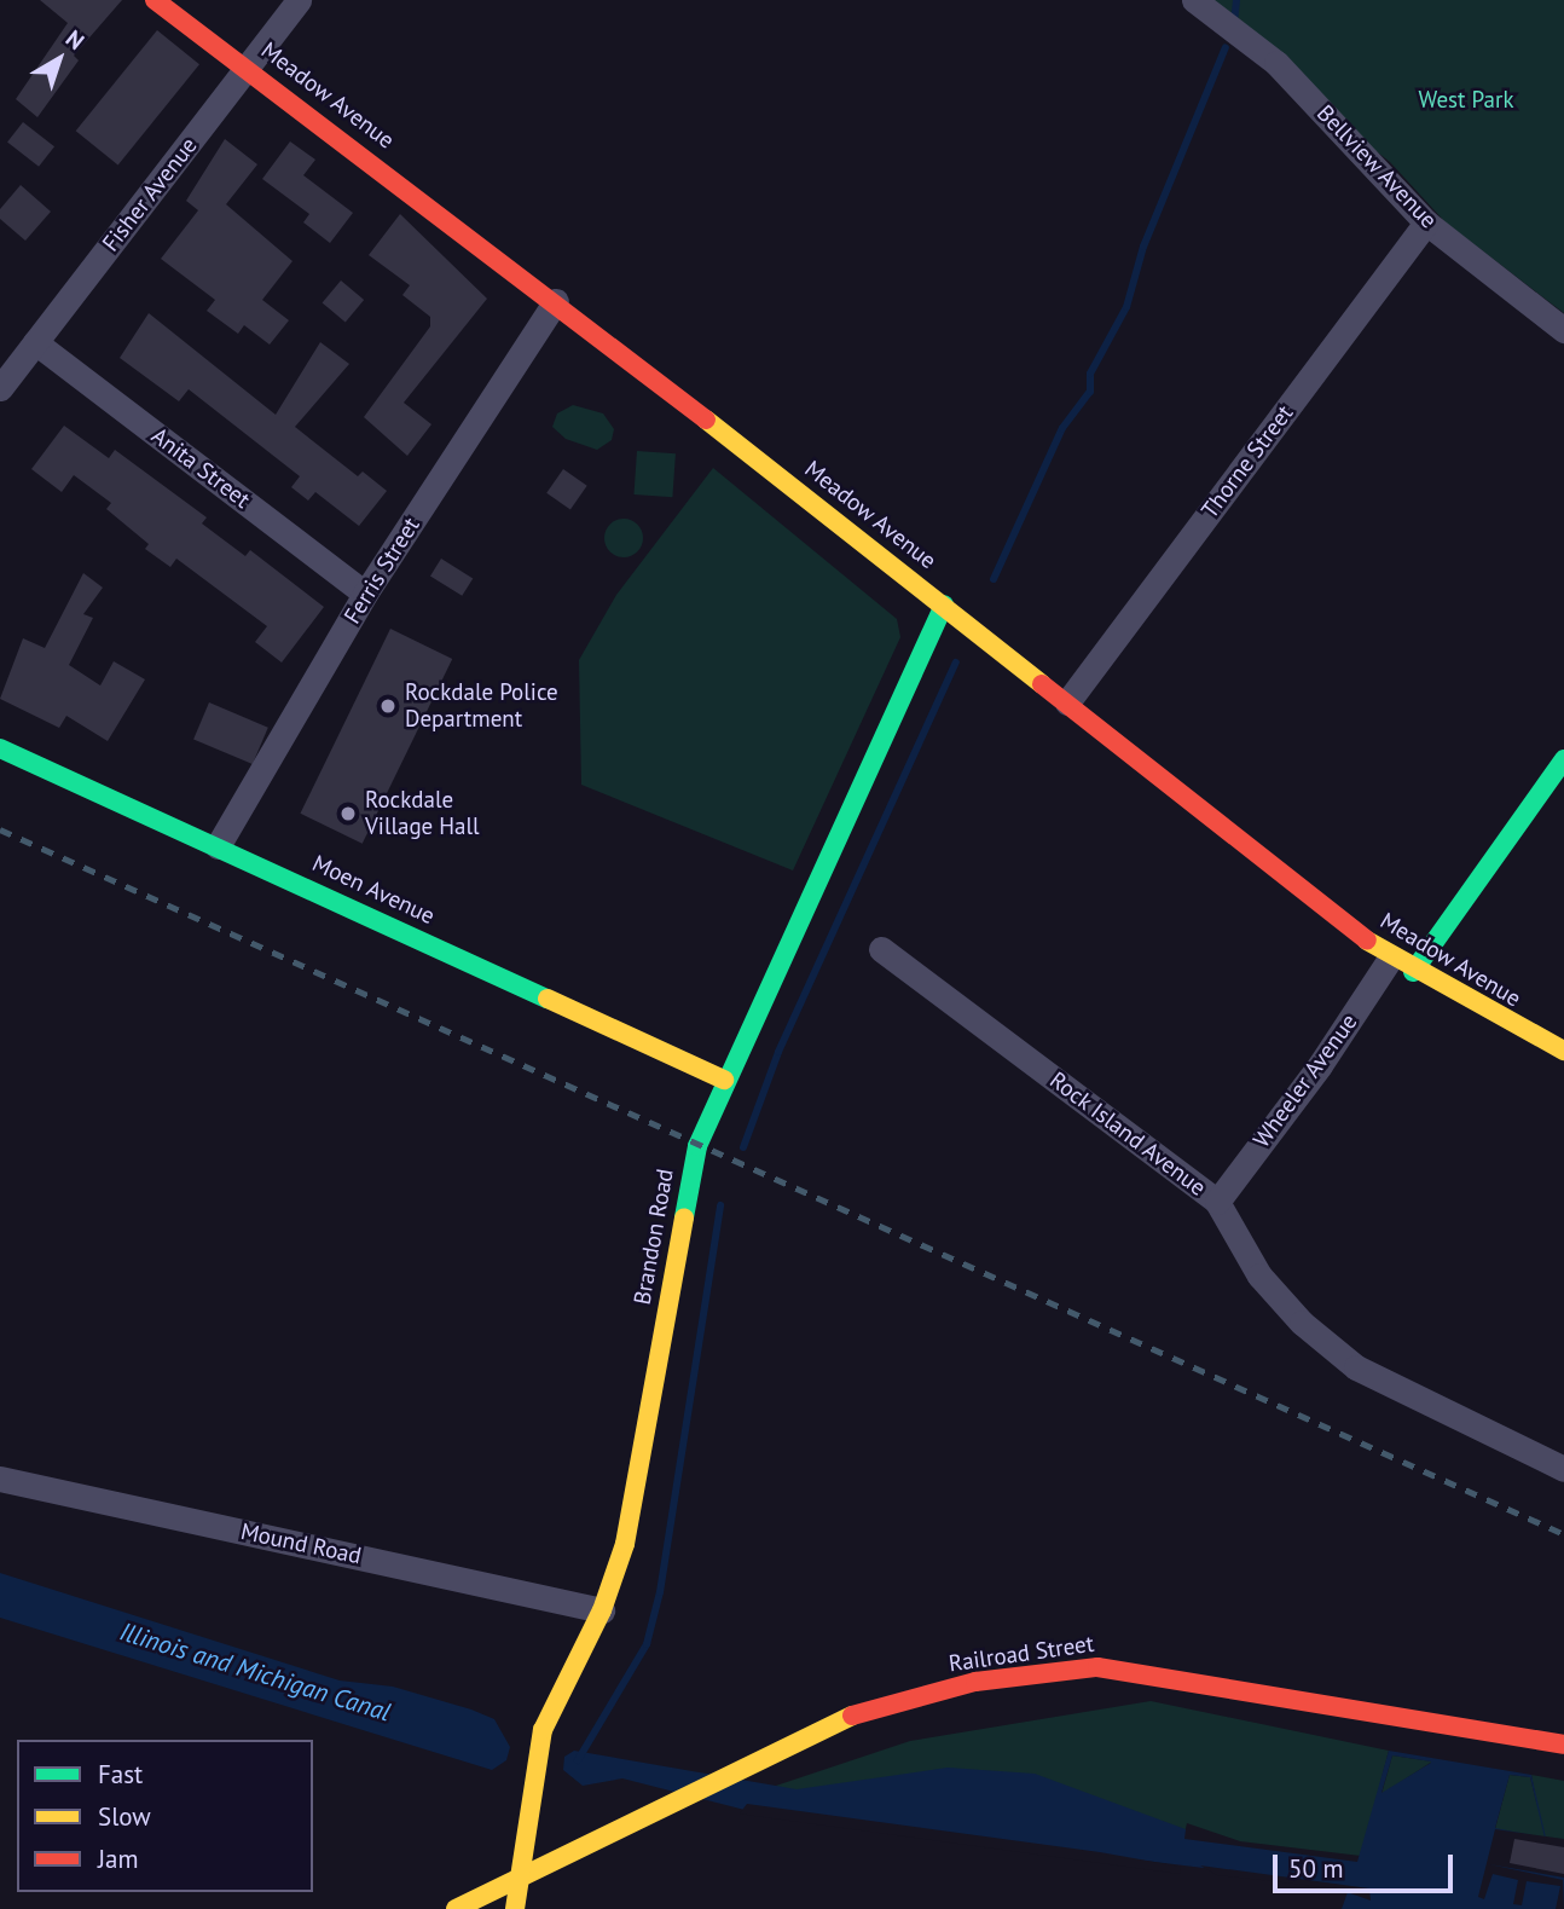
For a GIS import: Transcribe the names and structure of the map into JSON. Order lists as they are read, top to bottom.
{
  "streets": {
    "street": [
      "Meadow Avenue",
      "Bellview Avenue",
      "Fisher Avenue",
      "Thorne Street",
      "Anita Street",
      "Ferris Street",
      "Moen Avenue",
      "Wheeler Avenue",
      "Rock Island Avenue",
      "Brandon Road",
      "Mound Road",
      "Railroad Street"
    ]
  },
  "crossings": [
    ["Meadow Avenue", "Fisher Avenue"],
    ["Meadow Avenue", "Thorne Street"],
    ["Meadow Avenue", "Ferris Street"],
    ["Meadow Avenue", "Wheeler Avenue"],
    ["Meadow Avenue", "Brandon Road"],
    ["Bellview Avenue", "Thorne Street"],
    ["Fisher Avenue", "Anita Street"],
    ["Anita Street", "Ferris Street"],
    ["Ferris Street", "Moen Avenue"],
    ["Moen Avenue", "Brandon Road"],
    ["Wheeler Avenue", "Rock Island Avenue"],
    ["Brandon Road", "Mound Road"],
    ["Brandon Road", "Railroad Street"]
  ],
  "water": ["Illinois and Michigan Canal"],
  "parks": ["West Park"],
  "places": ["Rockdale Police Department", "Rockdale Village Hall"],
  "legend": ["Fast", "Slow", "Jam"],
  "scale_bar": "50 m",
  "north": "top right"
}
